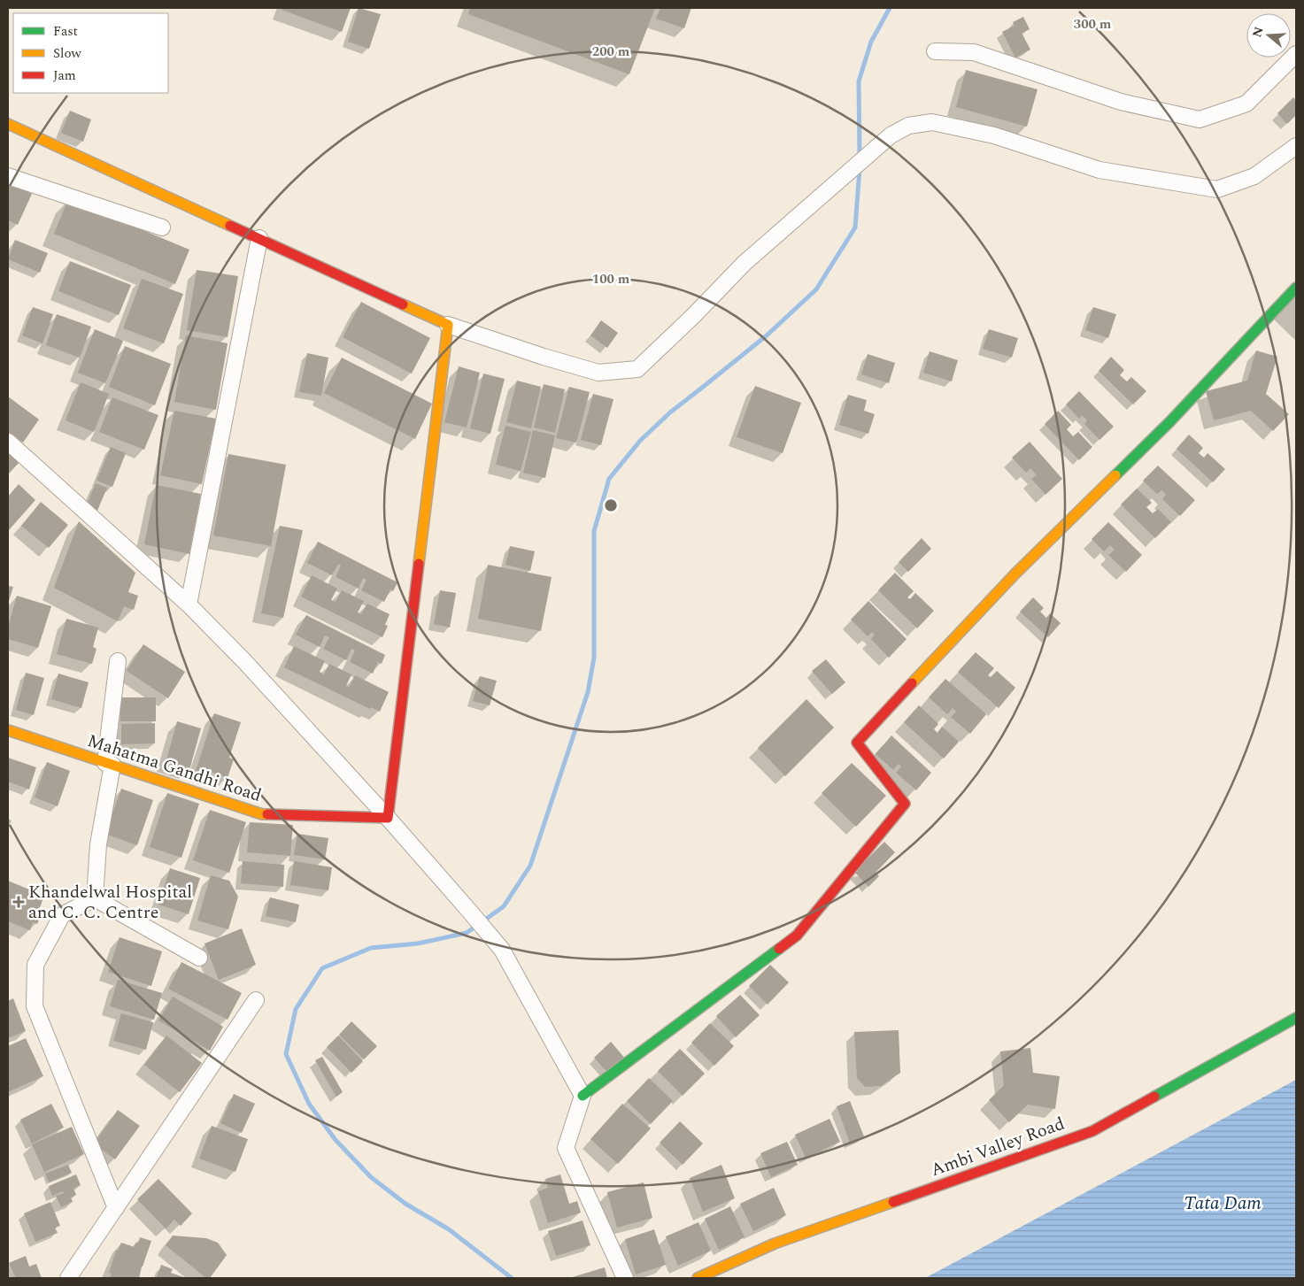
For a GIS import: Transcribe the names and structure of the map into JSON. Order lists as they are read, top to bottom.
{
  "streets": {
    "street": ["Mahatma Gandhi Road", "Ambi Valley Road"]
  },
  "water": ["Tata Dam"],
  "places": {
    "health": ["Khandelwal Hospital and C. C. Centre"]
  },
  "legend": ["Fast", "Slow", "Jam"],
  "north": "left",
  "rings": ["300 m", "200 m", "100 m"]
}
